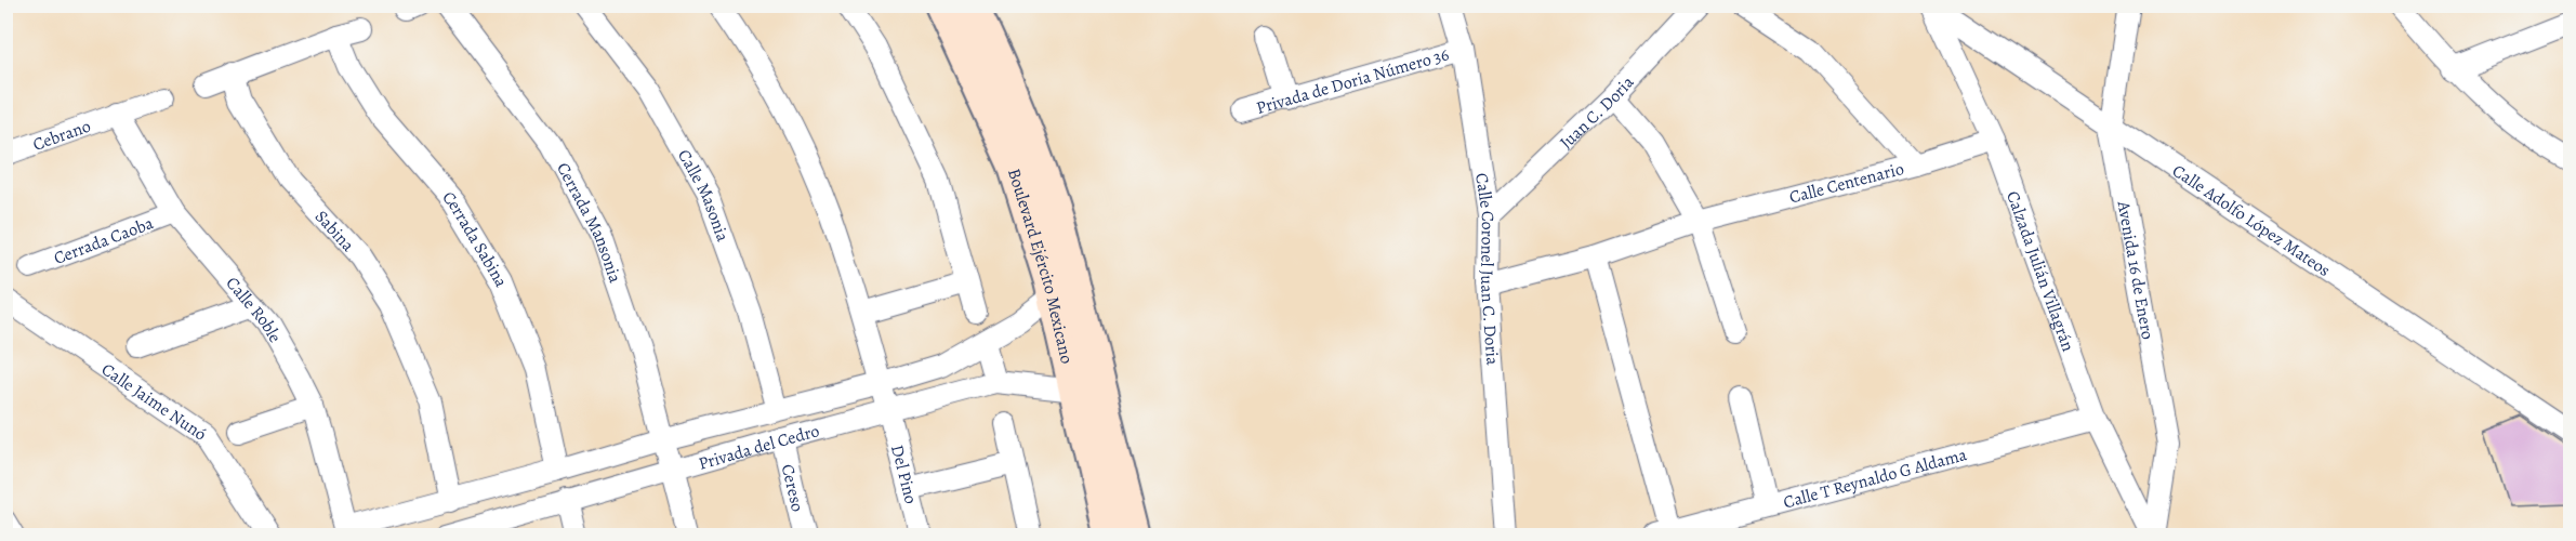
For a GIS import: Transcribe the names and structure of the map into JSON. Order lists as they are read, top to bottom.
{
  "streets": {
    "main road": ["Boulevard Ejército Mexicano"],
    "street": [
      "Privada de Doria Número 36",
      "Juan C. Doria",
      "Cebrano",
      "Calle Centenario",
      "Calle Masonia",
      "Calle Adolfo López Mateos",
      "Cerrada Mansonia",
      "Sabina",
      "Cerrada Caoba",
      "Cerrada Sabina",
      "Calle Coronel Juan C. Doria",
      "Avenida 16 de Enero",
      "Calzada Julián Villagrán",
      "Calle Roble",
      "Calle Jaime Nunó",
      "Privada del Cedro",
      "Del Pino",
      "Calle T Reynaldo G Aldama",
      "Cereso"
    ]
  },
  "crossings": [
    ["Privada de Doria Número 36", "Calle Coronel Juan C. Doria"],
    ["Juan C. Doria", "Calle Coronel Juan C. Doria"],
    ["Cebrano", "Calle Roble"],
    ["Calle Centenario", "Calle Coronel Juan C. Doria"],
    ["Calle Centenario", "Calzada Julián Villagrán"],
    ["Calle Masonia", "Privada del Cedro"],
    ["Calle Adolfo López Mateos", "Avenida 16 de Enero"],
    ["Calle Adolfo López Mateos", "Calzada Julián Villagrán"],
    ["Cerrada Mansonia", "Privada del Cedro"],
    ["Sabina", "Privada del Cedro"],
    ["Cerrada Caoba", "Calle Roble"],
    ["Cerrada Sabina", "Privada del Cedro"],
    ["Boulevard Ejército Mexicano", "Privada del Cedro"],
    ["Avenida 16 de Enero", "Calzada Julián Villagrán"],
    ["Calzada Julián Villagrán", "Calle T Reynaldo G Aldama"],
    ["Calle Roble", "Privada del Cedro"],
    ["Privada del Cedro", "Del Pino"],
    ["Privada del Cedro", "Cereso"]
  ]
}
